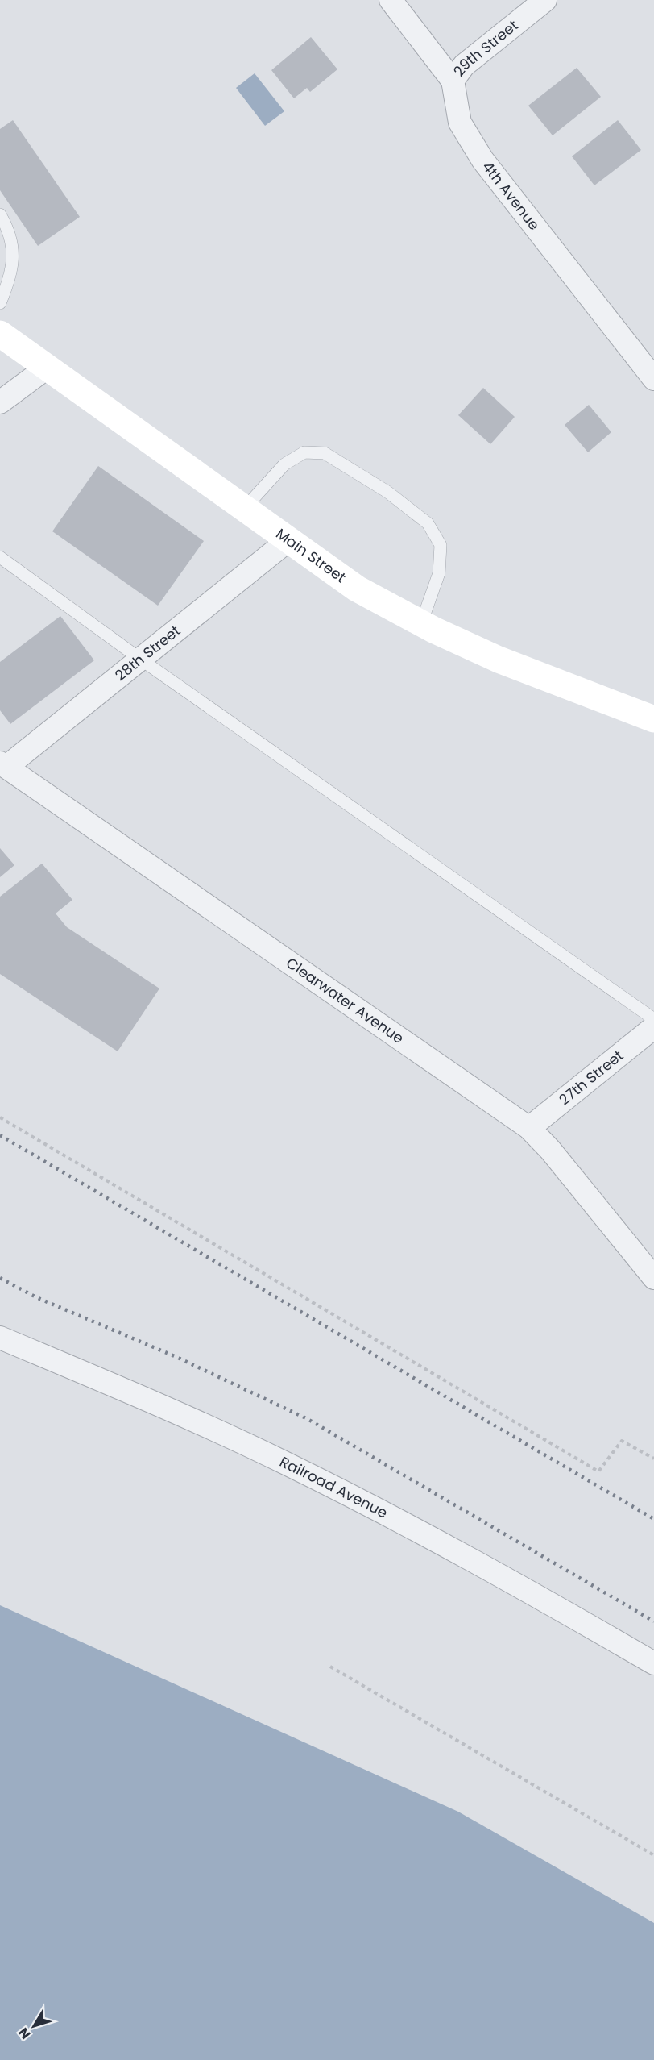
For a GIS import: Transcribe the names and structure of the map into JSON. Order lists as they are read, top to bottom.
{
  "streets": {
    "main road": ["Main Street"],
    "street": [
      "29th Street",
      "4th Avenue",
      "28th Street",
      "Clearwater Avenue",
      "27th Street",
      "Railroad Avenue"
    ]
  },
  "crossings": [
    ["29th Street", "4th Avenue"],
    ["Main Street", "28th Street"],
    ["28th Street", "Clearwater Avenue"],
    ["Clearwater Avenue", "27th Street"]
  ],
  "north": "bottom left"
}
